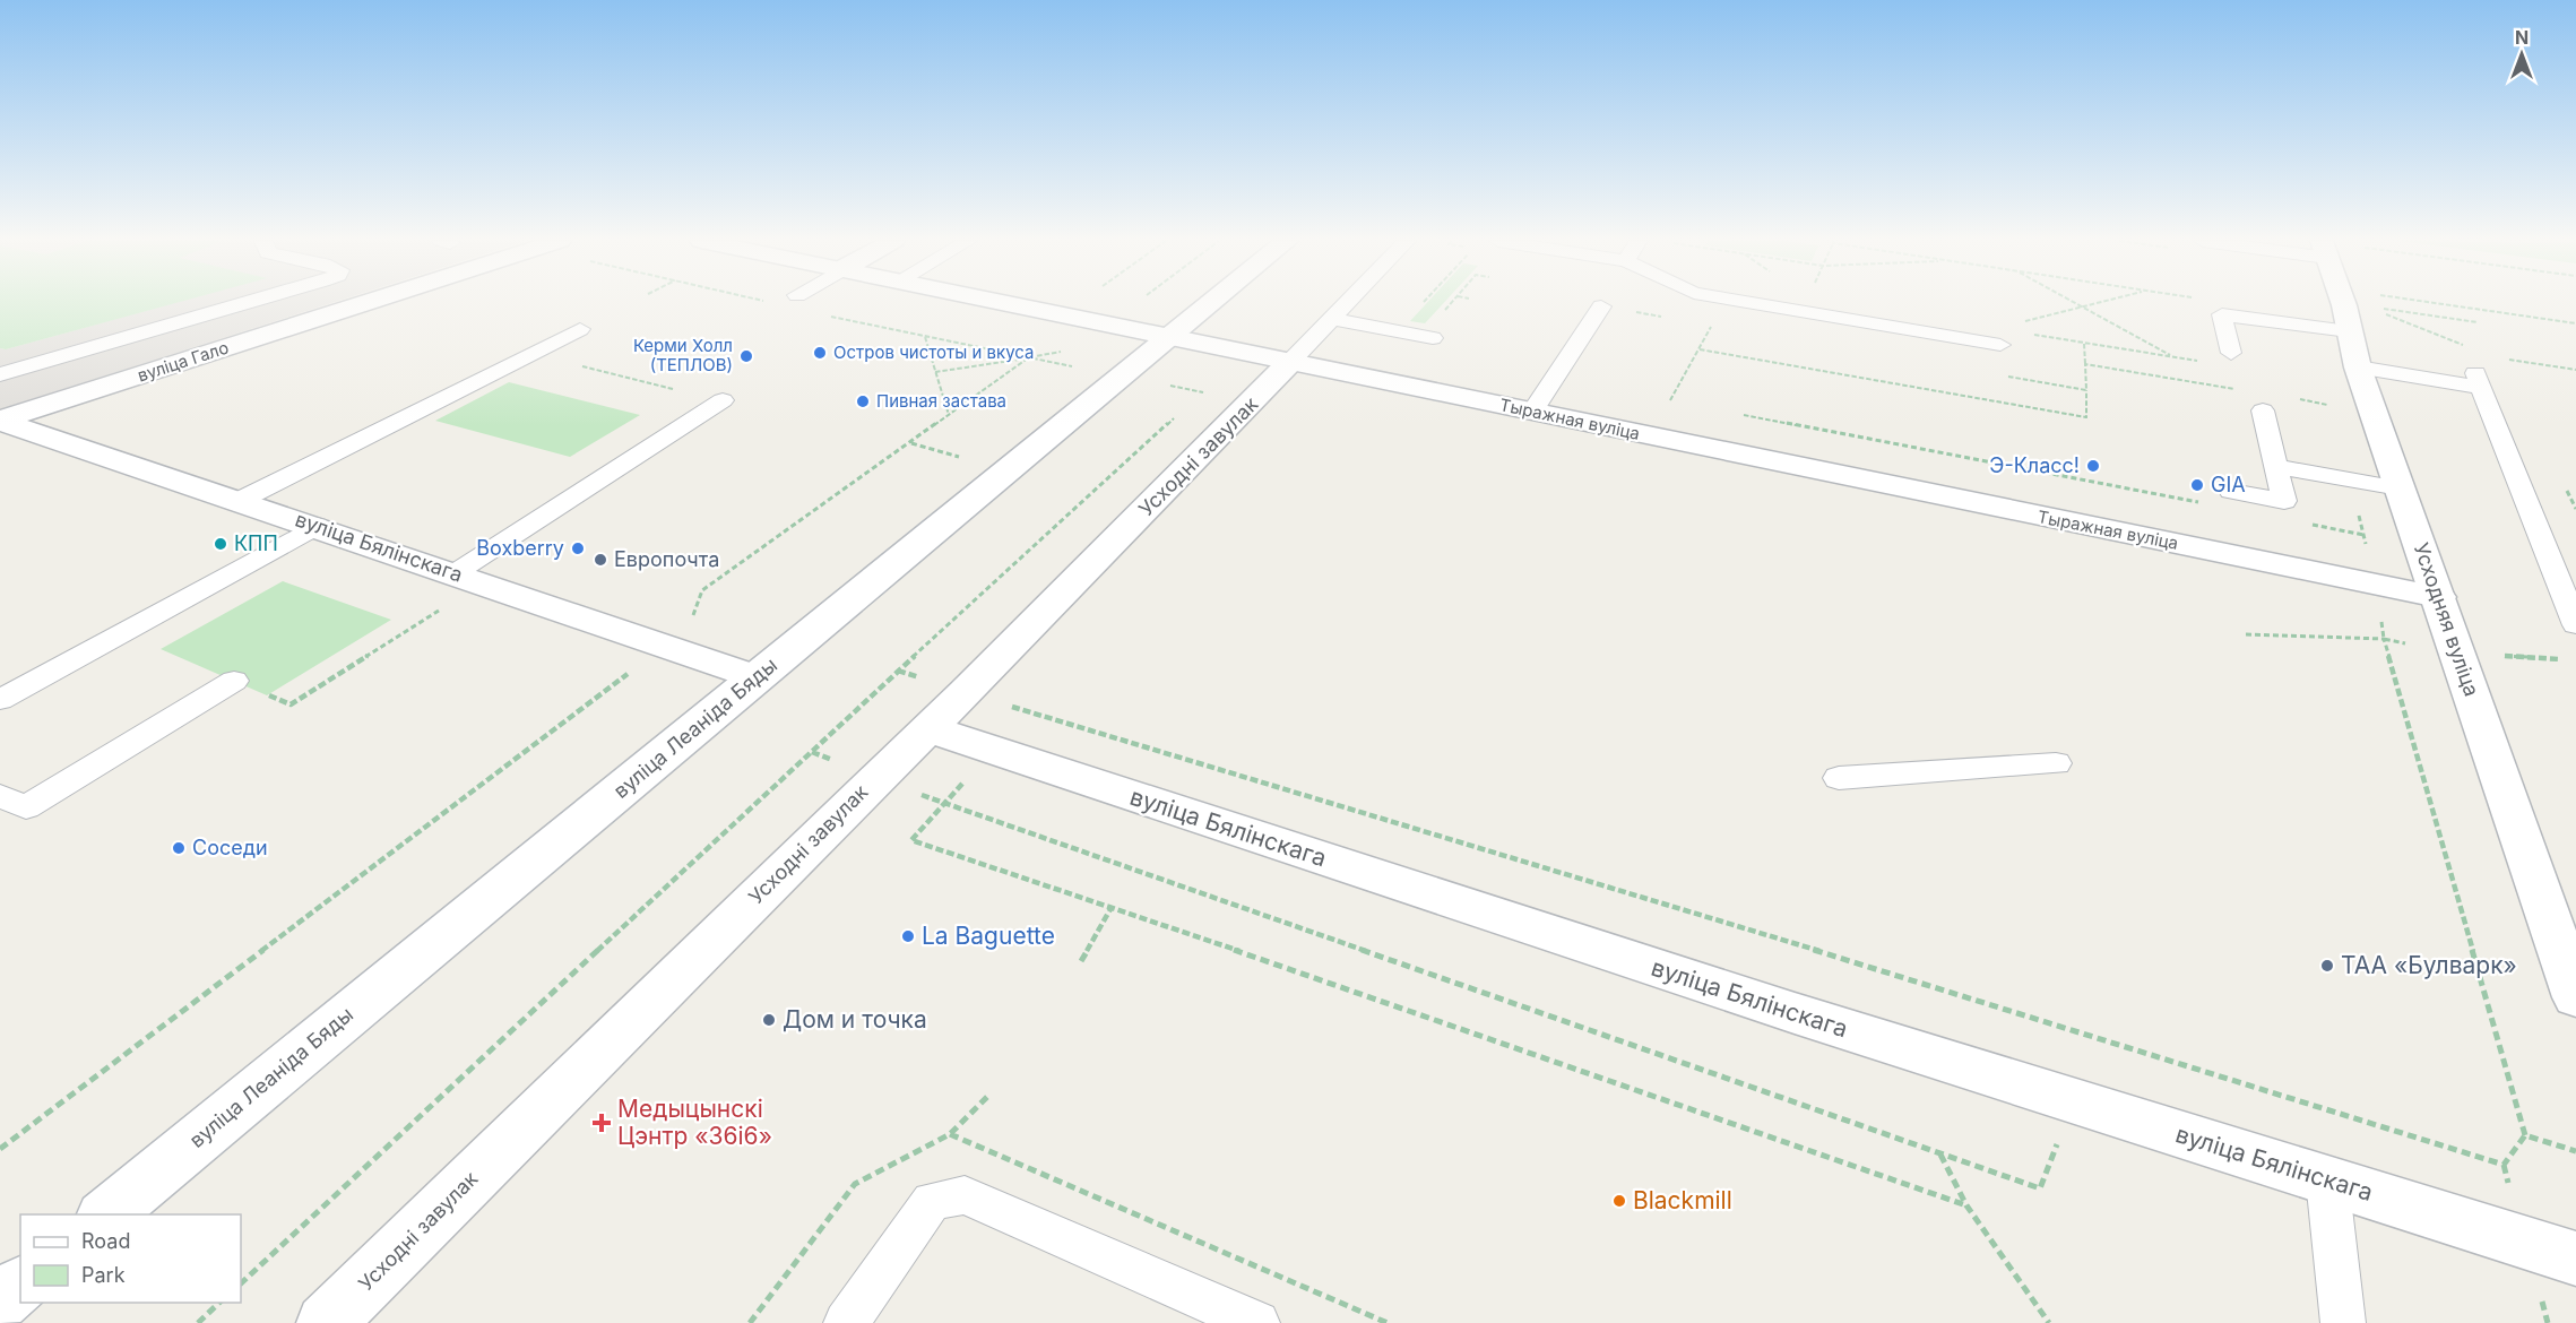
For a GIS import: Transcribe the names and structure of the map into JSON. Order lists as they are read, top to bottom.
{
  "streets": {
    "street": [
      "вуліца Гало",
      "Тыражная вуліца",
      "Усходні завулак",
      "вуліца Бялінскага",
      "Усходняя вуліца",
      "вуліца Леаніда Бяды"
    ]
  },
  "crossings": [
    ["вуліца Гало", "вуліца Бялінскага"],
    ["Тыражная вуліца", "Усходні завулак"],
    ["Тыражная вуліца", "Усходняя вуліца"],
    ["Тыражная вуліца", "вуліца Леаніда Бяды"],
    ["Усходні завулак", "вуліца Бялінскага"],
    ["вуліца Бялінскага", "вуліца Леаніда Бяды"]
  ],
  "places": {
    "other": [
      "Остров чистоты и вкуса",
      "Керми Холл (ТЕПЛОВ)",
      "Пивная застава",
      "Э-Класс!",
      "GIA",
      "КПП",
      "Boxberry",
      "Европочта",
      "Соседи",
      "La Baguette",
      "ТАА «Булварк»",
      "Дом и точка",
      "Blackmill"
    ],
    "health": ["Медыцынскі Цэнтр «36і6»"]
  },
  "legend": ["Road", "Park"],
  "north": "top"
}
